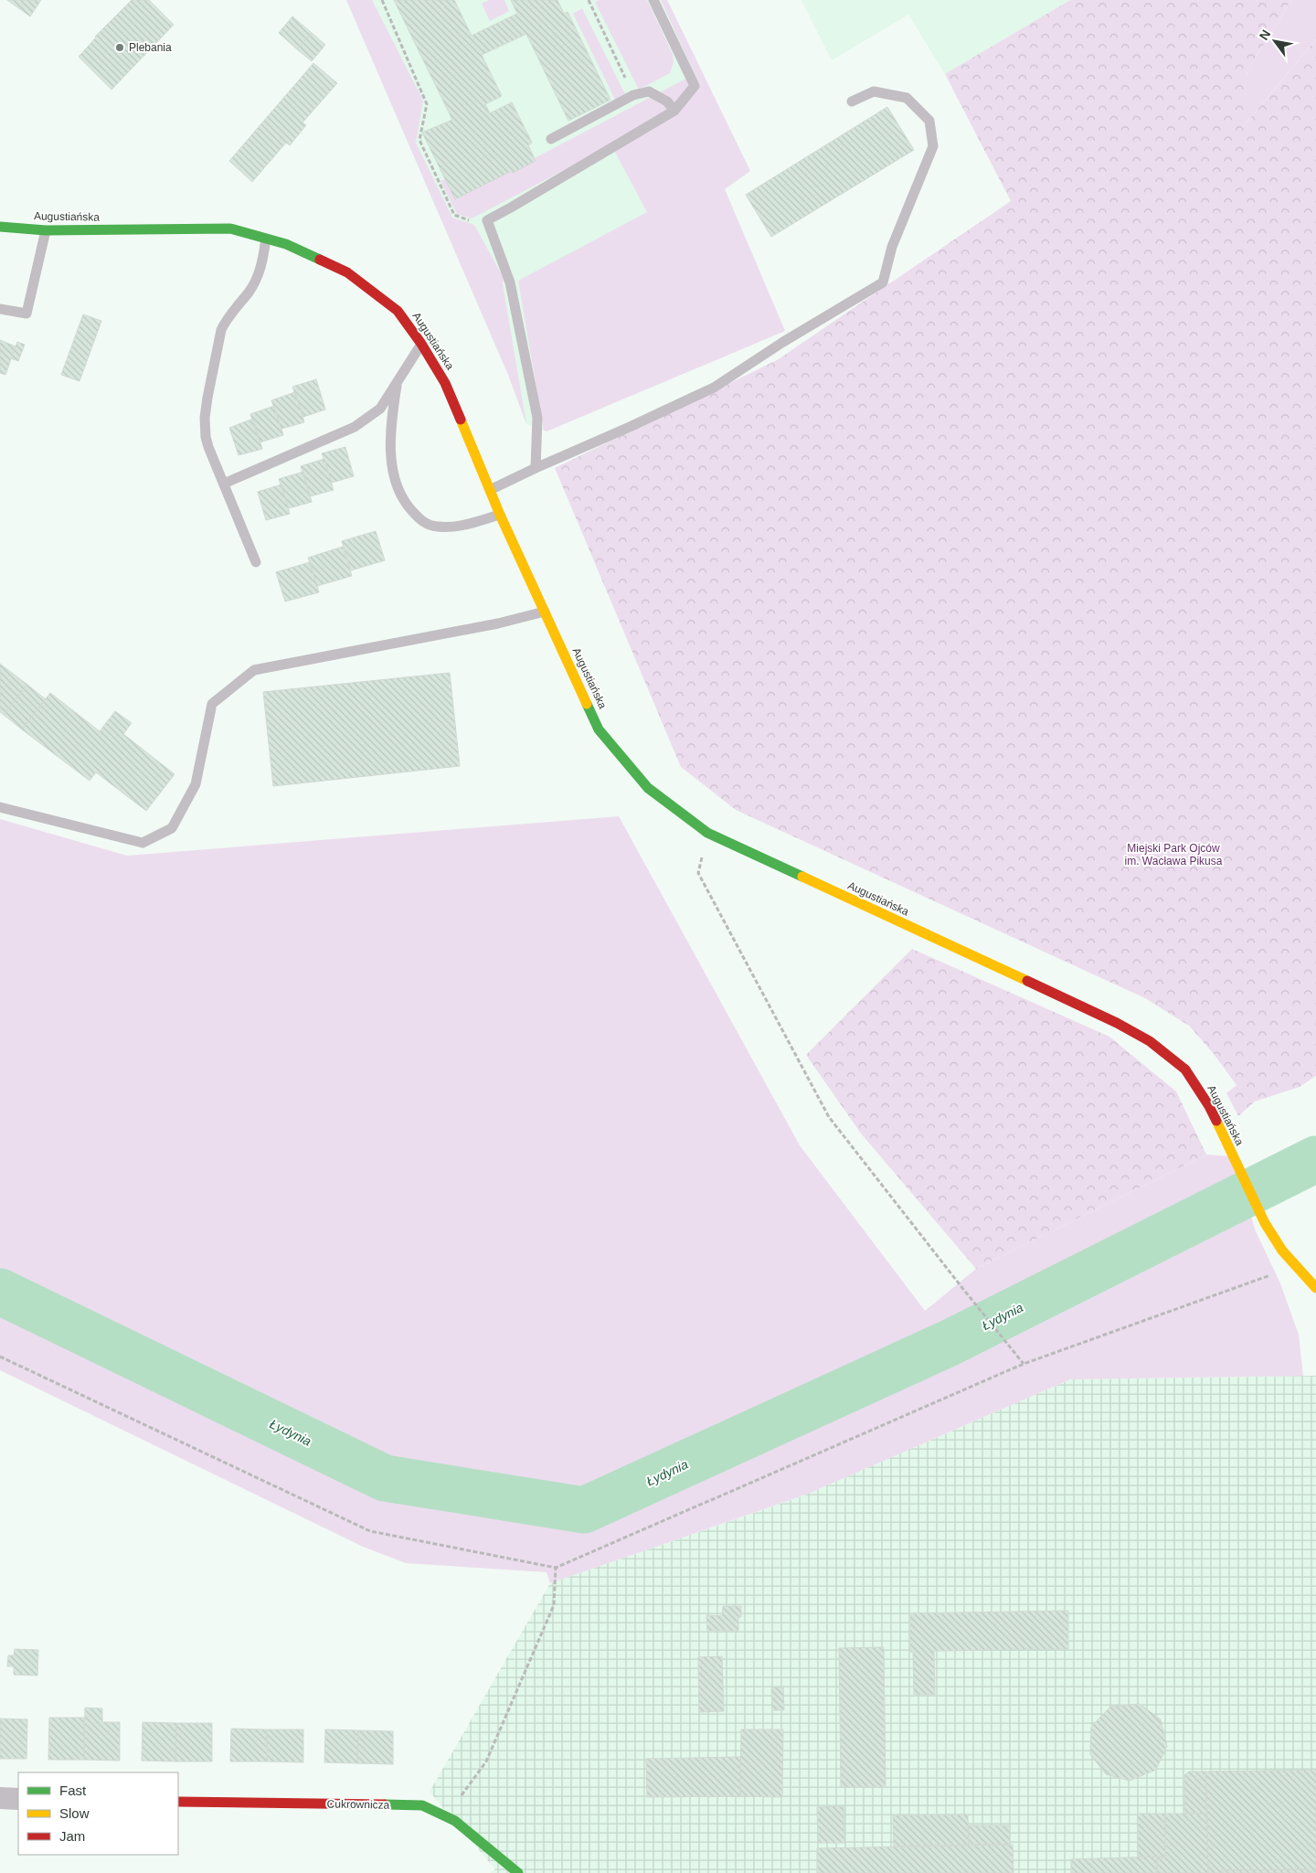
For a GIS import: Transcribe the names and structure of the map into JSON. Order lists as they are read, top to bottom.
{
  "streets": {
    "street": ["Augustiańska", "Cukrownicza"]
  },
  "water": ["Łydynia"],
  "parks": ["Miejski Park Ojców im. Wacława Pikusa"],
  "places": ["Plebania"],
  "legend": ["Fast", "Slow", "Jam"],
  "north": "top left"
}
